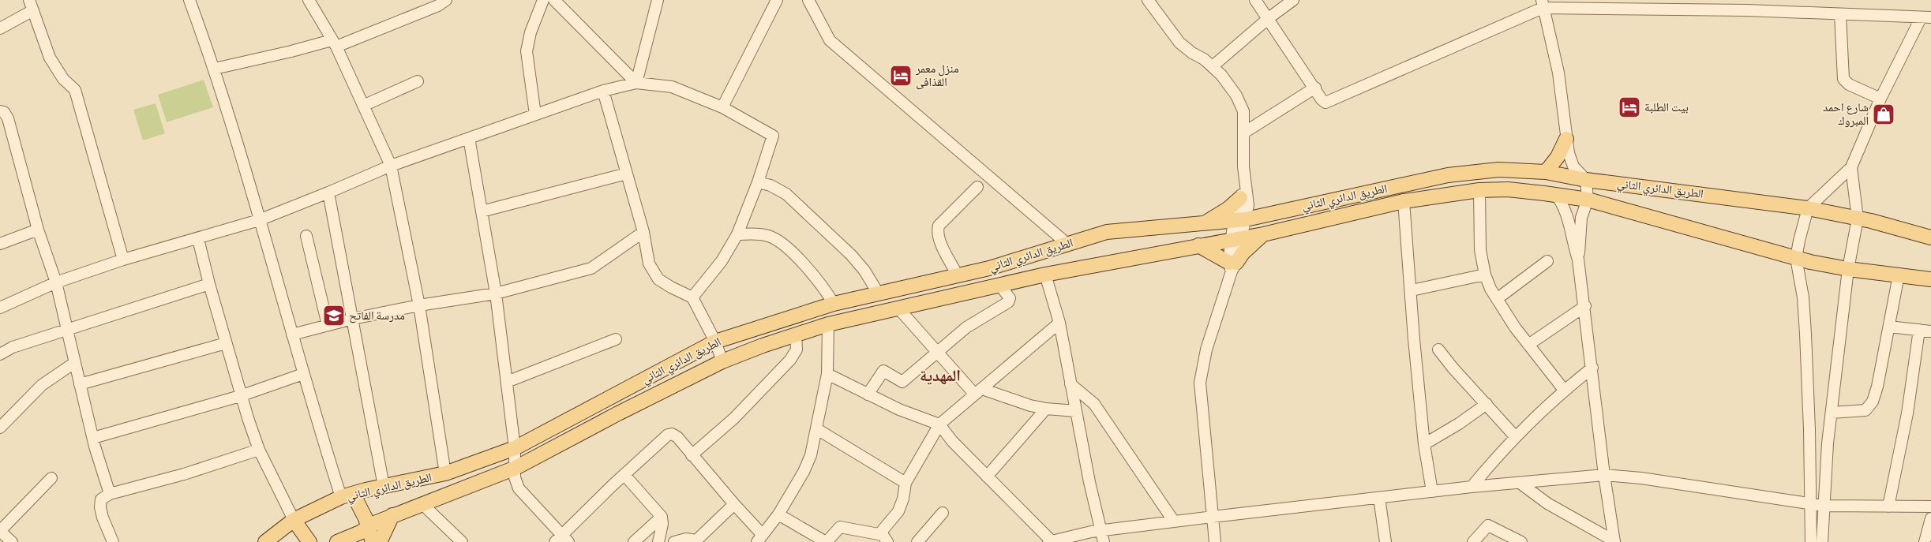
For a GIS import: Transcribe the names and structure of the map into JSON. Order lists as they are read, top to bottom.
{
  "streets": {
    "main road": ["الطريق الدائري الثاني"]
  },
  "districts": ["المهدية"],
  "places": {
    "hotel": ["منزل معمر القذافى", "بيت الطلبة"],
    "shop": ["شارع احمد المبروك"],
    "school or university": ["مدرسة الفاتح"]
  }
}
